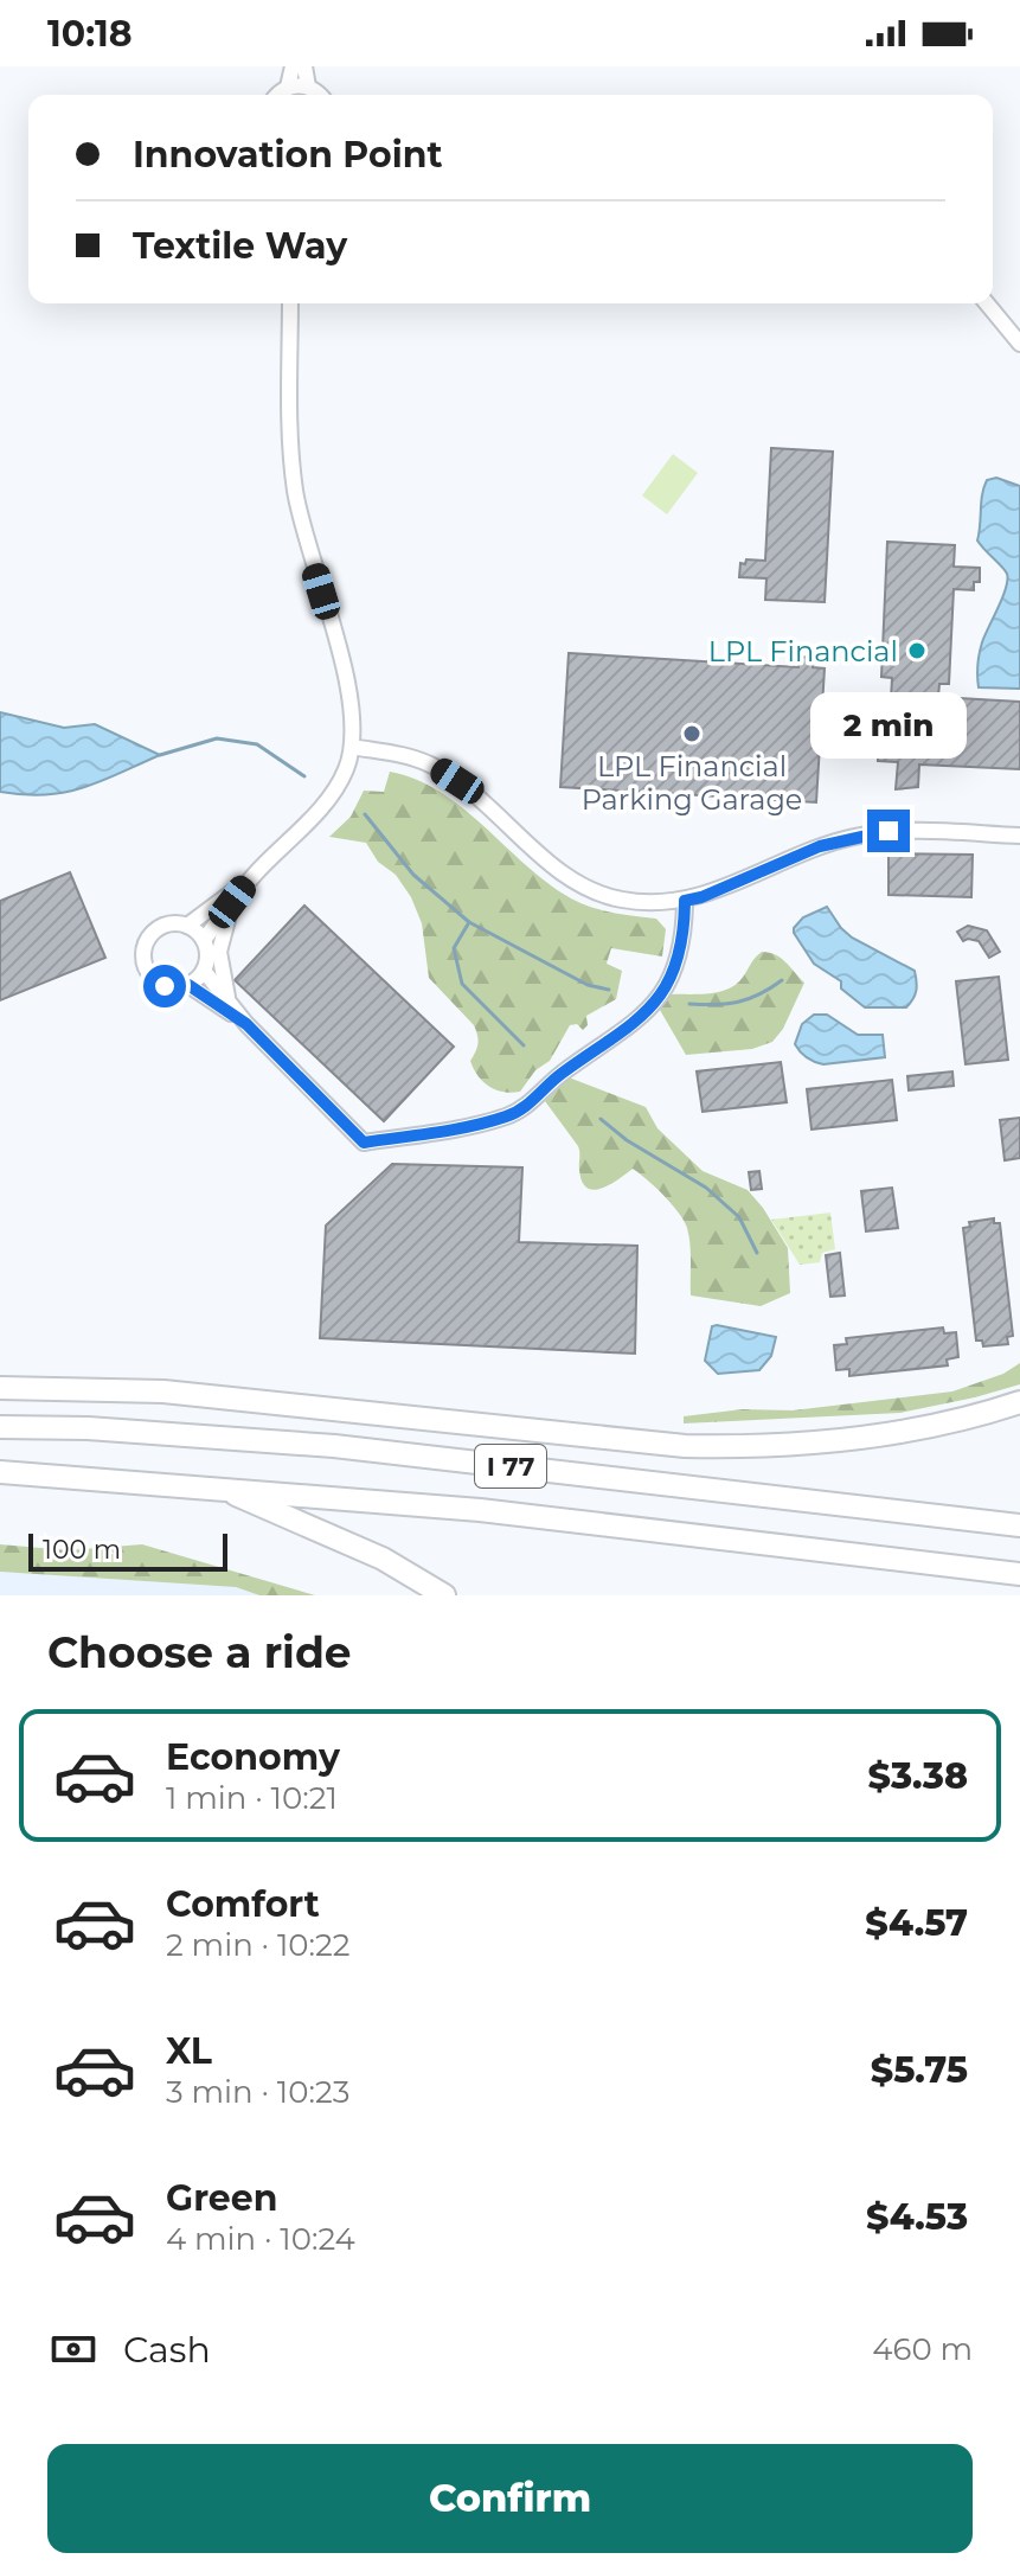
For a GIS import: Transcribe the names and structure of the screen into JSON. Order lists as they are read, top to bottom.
{
  "streets": {
    "highway": ["I 77"]
  },
  "places": ["LPL Financial", "LPL Financial Parking Garage"],
  "scale_bar": "100 m",
  "page": {
    "status": "10:18",
    "banner": ["Innovation Point", "Textile Way"],
    "bubble": "2 min",
    "scale": "100 m",
    "heading": "Choose a ride",
    "list": [
      {
        "name": "Economy",
        "note": "1 min · 10:21",
        "value": "$3.38"
      },
      {
        "name": "Comfort",
        "note": "2 min · 10:22",
        "value": "$4.57"
      },
      {
        "name": "XL",
        "note": "3 min · 10:23",
        "value": "$5.75"
      },
      {
        "name": "Green",
        "note": "4 min · 10:24",
        "value": "$4.53"
      }
    ],
    "pay": ["Cash", "460 m"],
    "buttons": "Confirm"
  }
}
